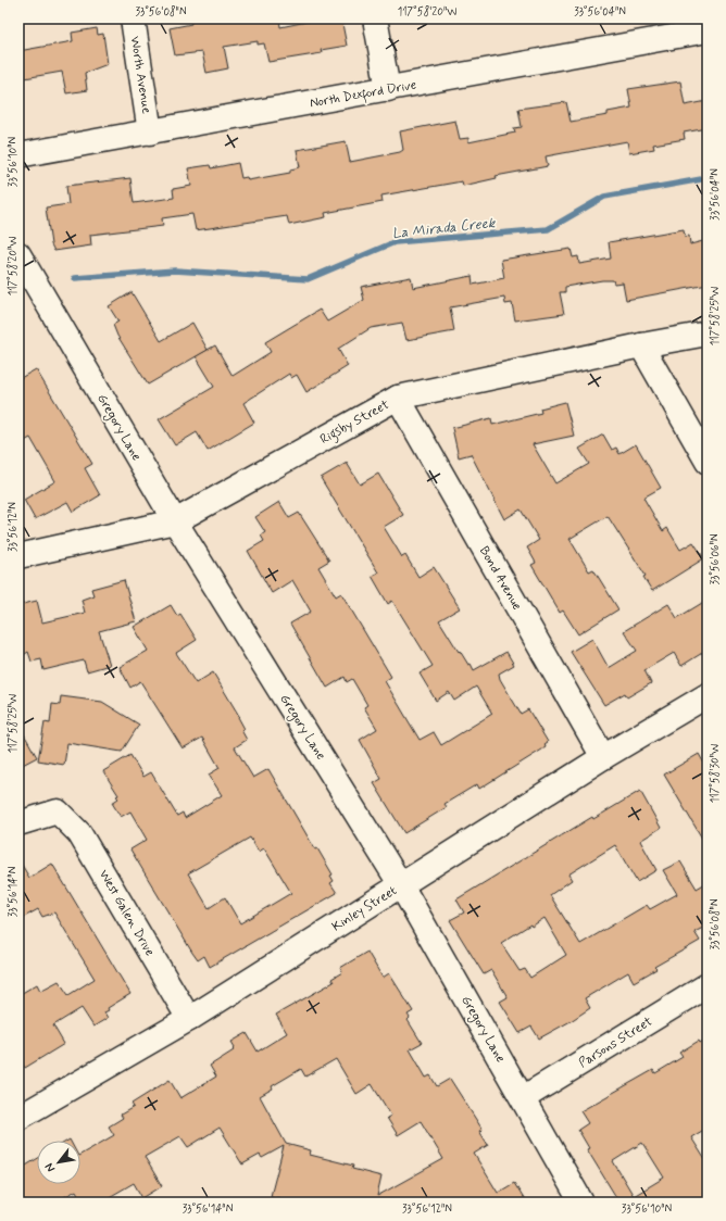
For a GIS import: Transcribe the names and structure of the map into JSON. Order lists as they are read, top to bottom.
{
  "streets": {
    "street": [
      "Worth Avenue",
      "North Dexford Drive",
      "Rigsby Street",
      "Gregory Lane",
      "Bond Avenue",
      "Kinley Street",
      "West Galen Drive",
      "Parsons Street"
    ]
  },
  "crossings": [
    ["Worth Avenue", "North Dexford Drive"],
    ["Rigsby Street", "Gregory Lane"],
    ["Rigsby Street", "Bond Avenue"],
    ["Gregory Lane", "Kinley Street"],
    ["Gregory Lane", "Parsons Street"],
    ["Bond Avenue", "Kinley Street"],
    ["Kinley Street", "West Galen Drive"]
  ],
  "water": ["La Mirada Creek"],
  "north": "bottom left",
  "coordinates": [
    "33°56'08\"N",
    "117°58'20\"W",
    "33°56'04\"N",
    "33°56'10\"N",
    "117°58'25\"W",
    "33°56'12\"N",
    "33°56'06\"N",
    "117°58'30\"W",
    "33°56'14\"N"
  ]
}
